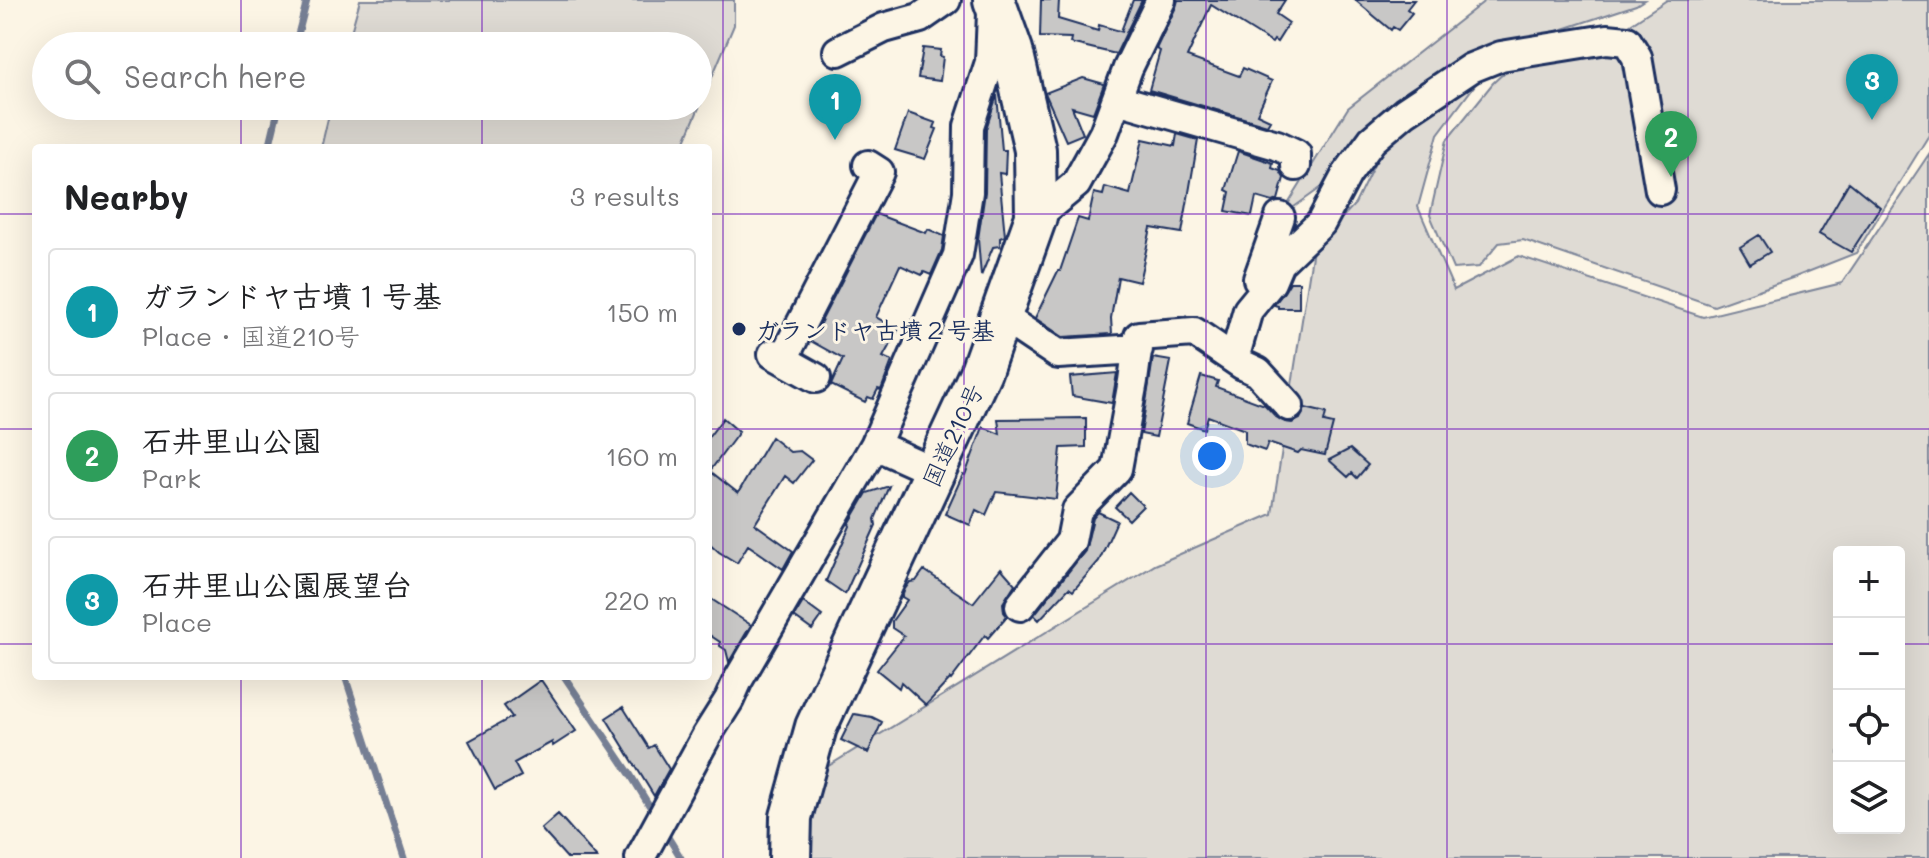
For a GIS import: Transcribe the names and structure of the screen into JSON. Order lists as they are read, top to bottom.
{
  "streets": {
    "highway": ["国道210号"]
  },
  "places": ["ガランドヤ古墳２号基"],
  "page": {
    "search": "Search here",
    "pins": ["3", "1", "2"],
    "heading": ["Nearby", "3 results"],
    "list": [
      {
        "mark": "1",
        "name": "ガランドヤ古墳１号基",
        "note": "Place · 国道210号",
        "value": "150 m"
      },
      {
        "mark": "2",
        "name": "石井里山公園",
        "note": "Park",
        "value": "160 m"
      },
      {
        "mark": "3",
        "name": "石井里山公園展望台",
        "note": "Place",
        "value": "220 m"
      }
    ],
    "map_buttons": ["+", "−"]
  }
}
